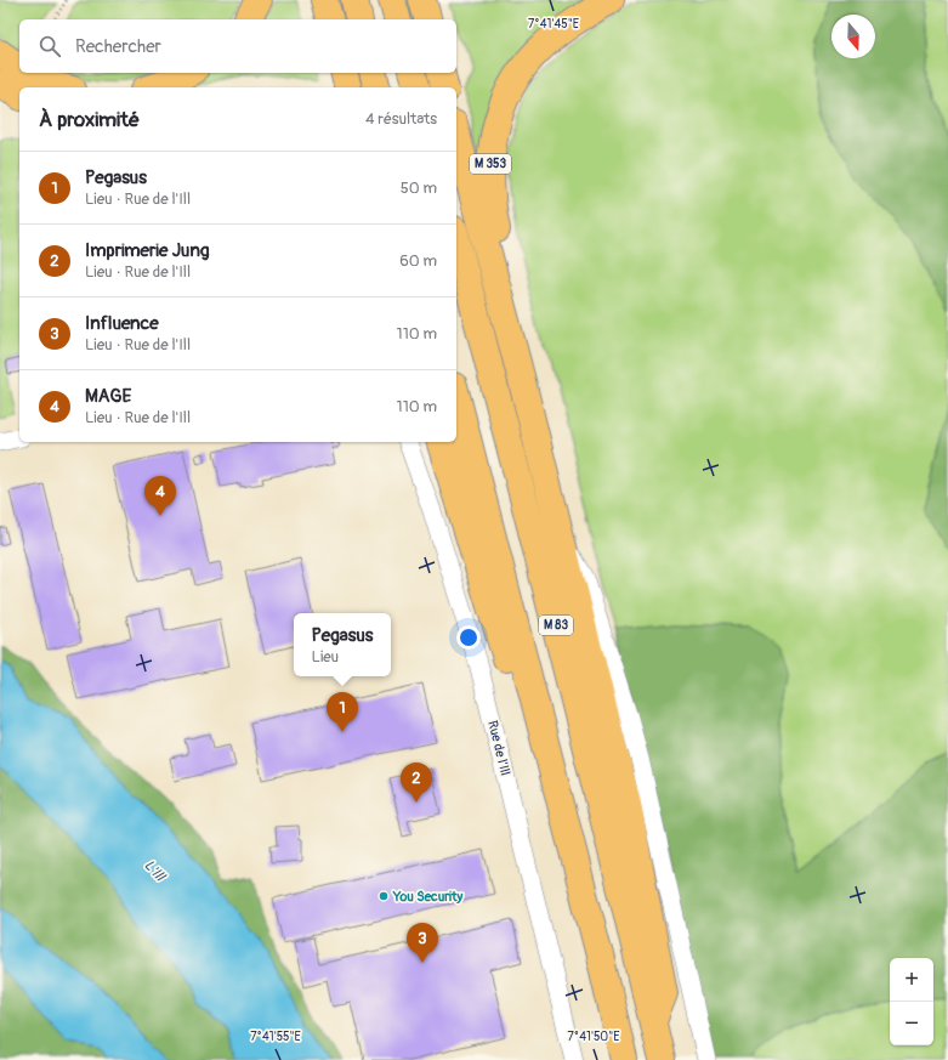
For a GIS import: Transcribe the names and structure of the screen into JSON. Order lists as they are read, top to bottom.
{
  "streets": {
    "highway": ["M 353", "M 83"],
    "street": ["Rue de l'Ill"]
  },
  "water": ["L'Ill"],
  "places": ["You Security"],
  "north": "bottom",
  "page": {
    "search": "Rechercher",
    "heading": ["À proximité", "4 résultats"],
    "list": [
      {
        "mark": "1",
        "name": "Pegasus",
        "note": "Lieu · Rue de l'Ill",
        "value": "50 m"
      },
      {
        "mark": "2",
        "name": "Imprimerie Jung",
        "note": "Lieu · Rue de l'Ill",
        "value": "60 m"
      },
      {
        "mark": "3",
        "name": "Influence",
        "note": "Lieu · Rue de l'Ill",
        "value": "110 m"
      },
      {
        "mark": "4",
        "name": "MAGE",
        "note": "Lieu · Rue de l'Ill",
        "value": "110 m"
      }
    ],
    "pins": [
      "4",
      "1",
      "2",
      "3"
    ],
    "popup": ["Pegasus", "Lieu"],
    "map_buttons": ["+", "−"]
  },
  "coordinates": ["7°41'45\"E", "7°41'55\"E", "7°41'50\"E"]
}
